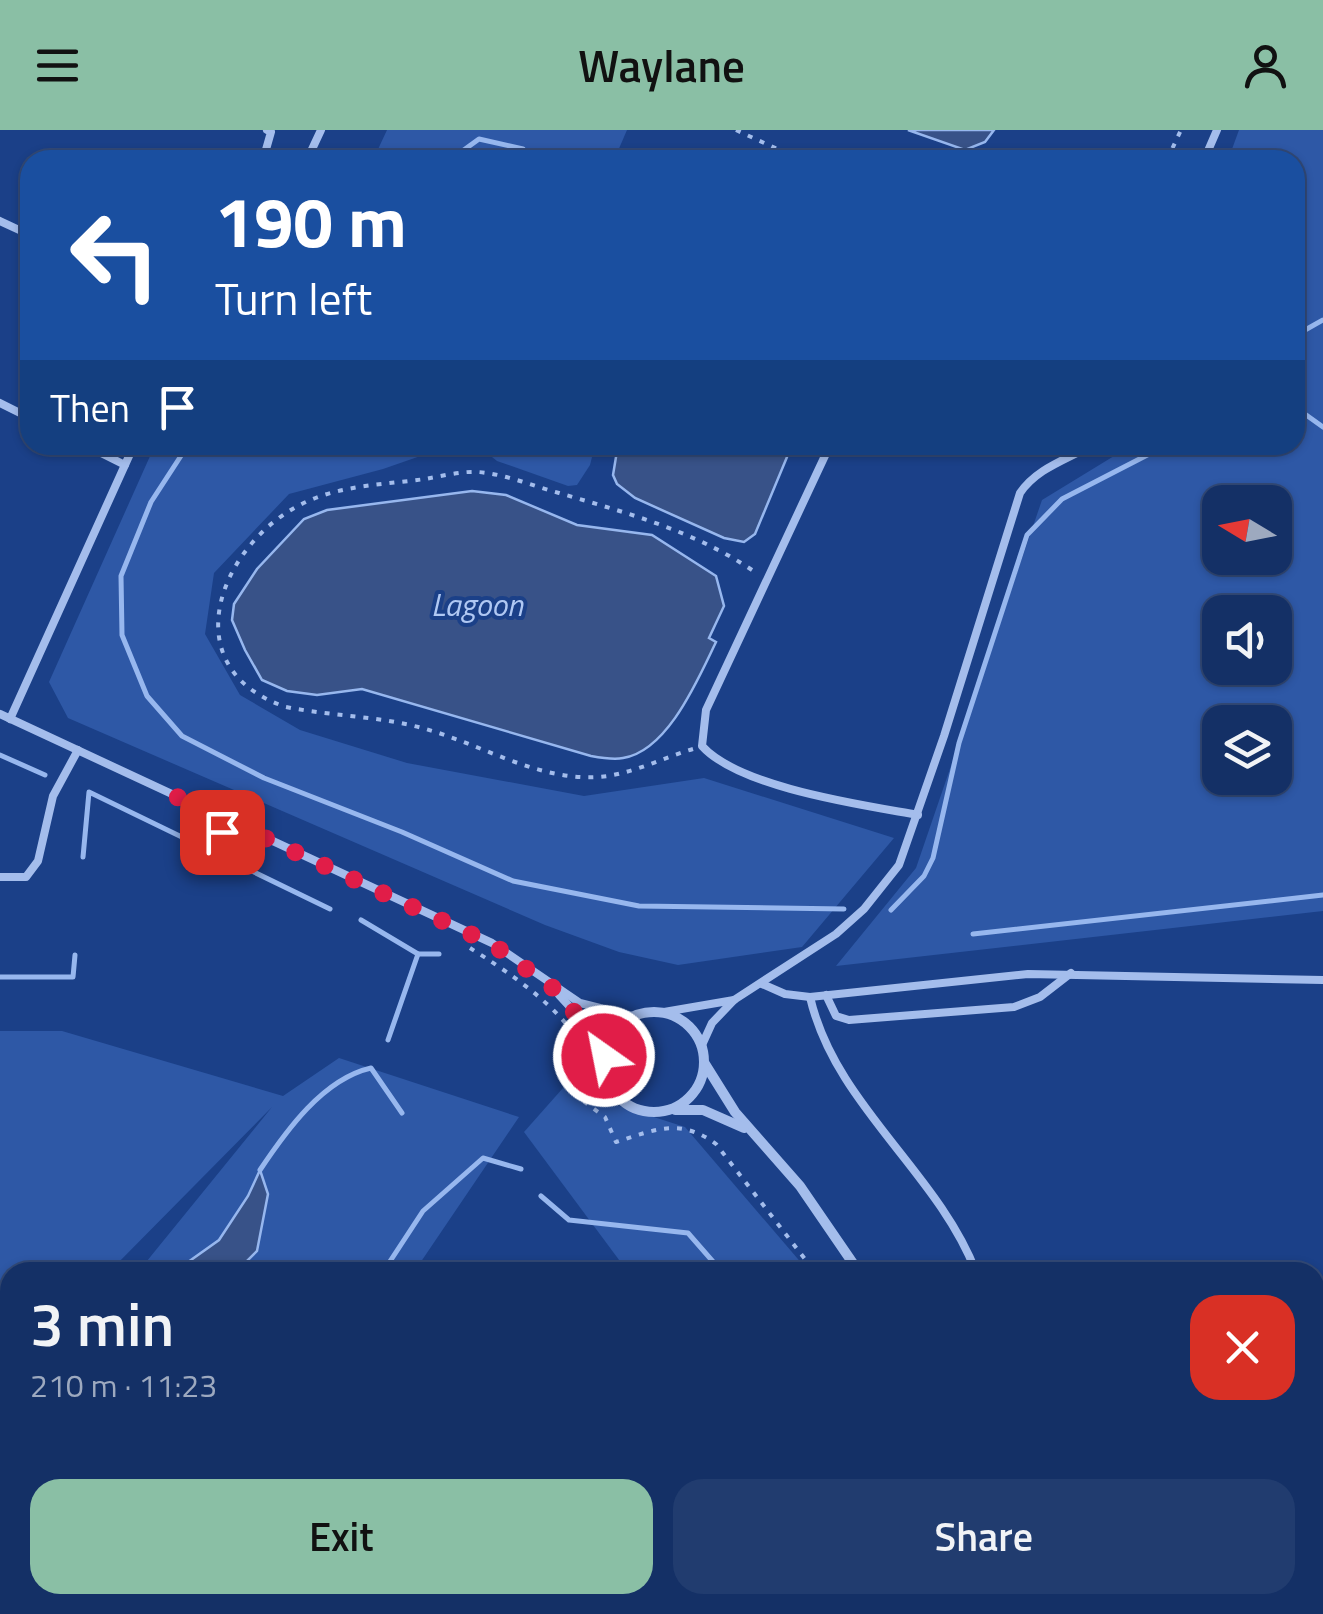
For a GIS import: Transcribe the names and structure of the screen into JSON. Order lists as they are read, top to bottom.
{
  "water": ["Lagoon"],
  "north": "left",
  "page": {
    "header": "Waylane",
    "turn": ["190 m", "Turn left"],
    "then": "Then",
    "heading": ["3 min", "210 m · 11:23"],
    "buttons": ["Exit", "Share"]
  }
}
